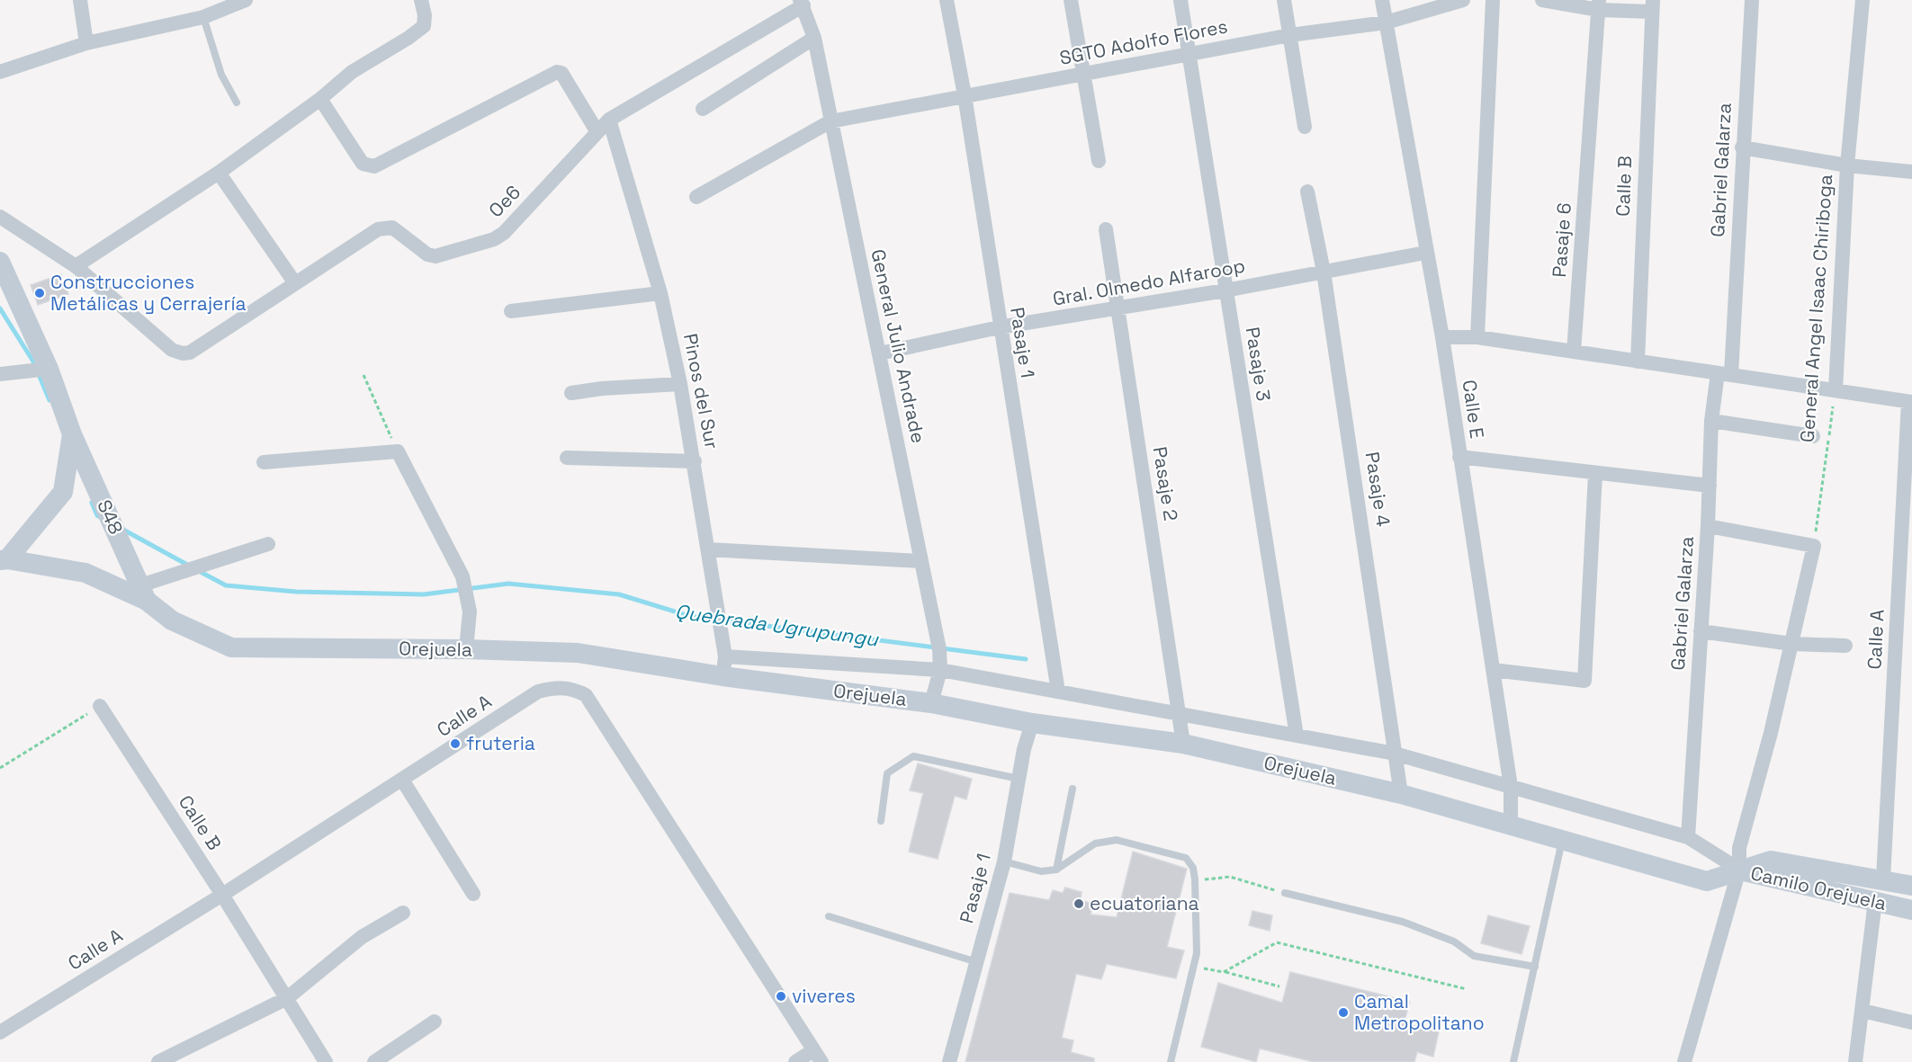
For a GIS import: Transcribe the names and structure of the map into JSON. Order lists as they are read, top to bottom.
{
  "streets": {
    "street": [
      "SGTO Adolfo Flores",
      "Gabriel Galarza",
      "Calle B",
      "Oe6",
      "Pasaje 6",
      "Gral. Olmedo Alfaroop",
      "General Angel Isaac Chiriboga",
      "Pasaje 1",
      "General Julio Andrade",
      "Pasaje 3",
      "Pinos del Sur",
      "Calle E",
      "Pasaje 2",
      "Pasaje 4",
      "S48",
      "Calle A",
      "Orejuela",
      "Camilo Orejuela"
    ]
  },
  "crossings": [
    ["SGTO Adolfo Flores", "Pasaje 1"],
    ["SGTO Adolfo Flores", "General Julio Andrade"],
    ["SGTO Adolfo Flores", "Pasaje 3"],
    ["SGTO Adolfo Flores", "Calle E"],
    ["Calle B", "Calle A"],
    ["Oe6", "General Julio Andrade"],
    ["Oe6", "Pinos del Sur"],
    ["Gral. Olmedo Alfaroop", "Pasaje 1"],
    ["Gral. Olmedo Alfaroop", "General Julio Andrade"],
    ["Gral. Olmedo Alfaroop", "Pasaje 3"],
    ["Gral. Olmedo Alfaroop", "Calle E"],
    ["Gral. Olmedo Alfaroop", "Pasaje 2"],
    ["Gral. Olmedo Alfaroop", "Pasaje 4"],
    ["Pasaje 1", "Orejuela"],
    ["General Julio Andrade", "Orejuela"],
    ["Pinos del Sur", "Orejuela"],
    ["Calle E", "Orejuela"],
    ["Pasaje 2", "Orejuela"],
    ["Pasaje 4", "Orejuela"],
    ["S48", "Orejuela"],
    ["Calle A", "Camilo Orejuela"],
    ["Orejuela", "Camilo Orejuela"]
  ],
  "water": ["Quebrada Ugrupungu"],
  "places": [
    "Construcciones Metálicas y Cerrajería",
    "fruteria",
    "ecuatoriana",
    "viveres",
    "Camal Metropolitano"
  ]
}
